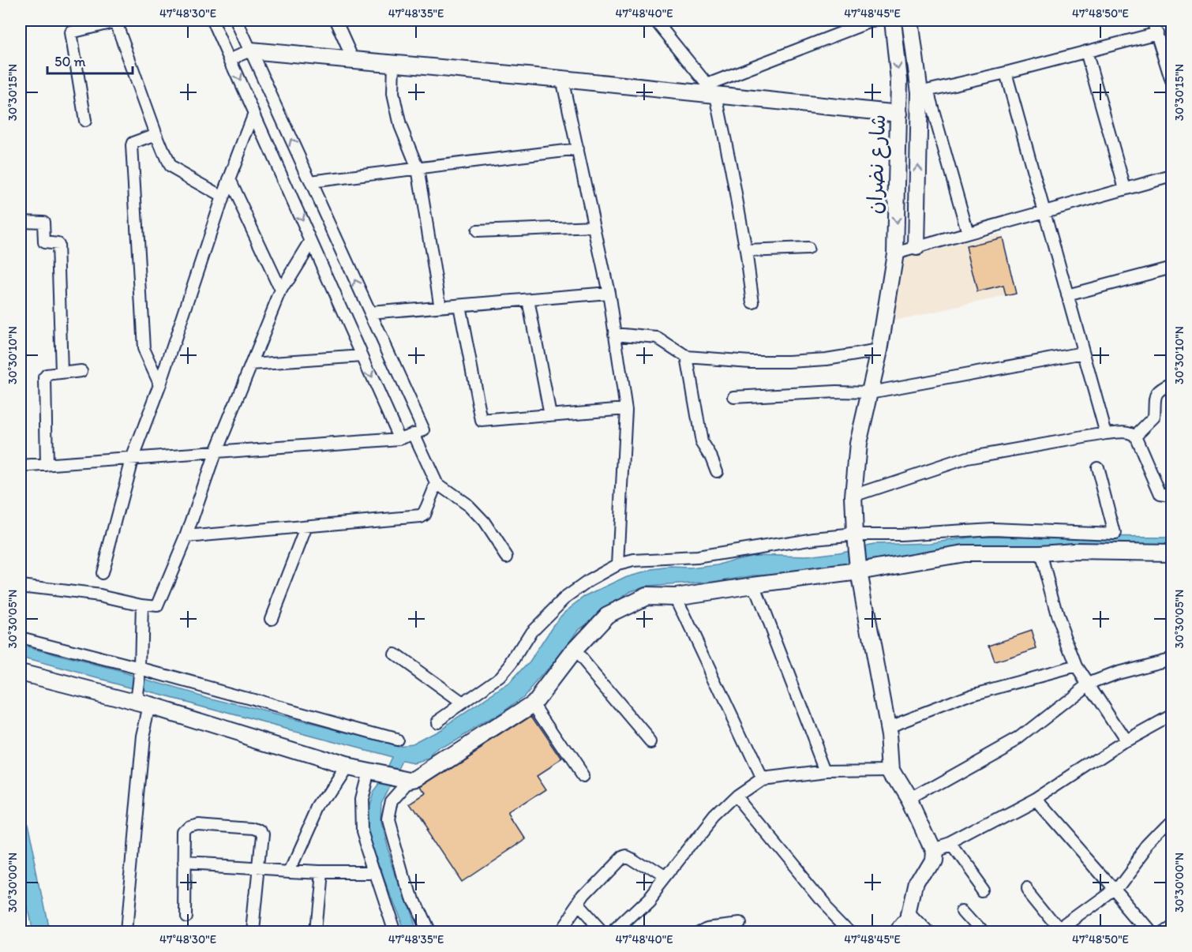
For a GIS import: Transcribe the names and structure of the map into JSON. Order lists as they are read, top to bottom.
{
  "streets": {
    "street": ["شارع نضران"]
  },
  "scale_bar": "50 m",
  "coordinates": [
    "47°48'30\"E",
    "47°48'35\"E",
    "47°48'40\"E",
    "47°48'45\"E",
    "47°48'50\"E",
    "30°30'15\"N",
    "30°30'10\"N",
    "30°30'05\"N",
    "30°30'00\"N"
  ]
}
